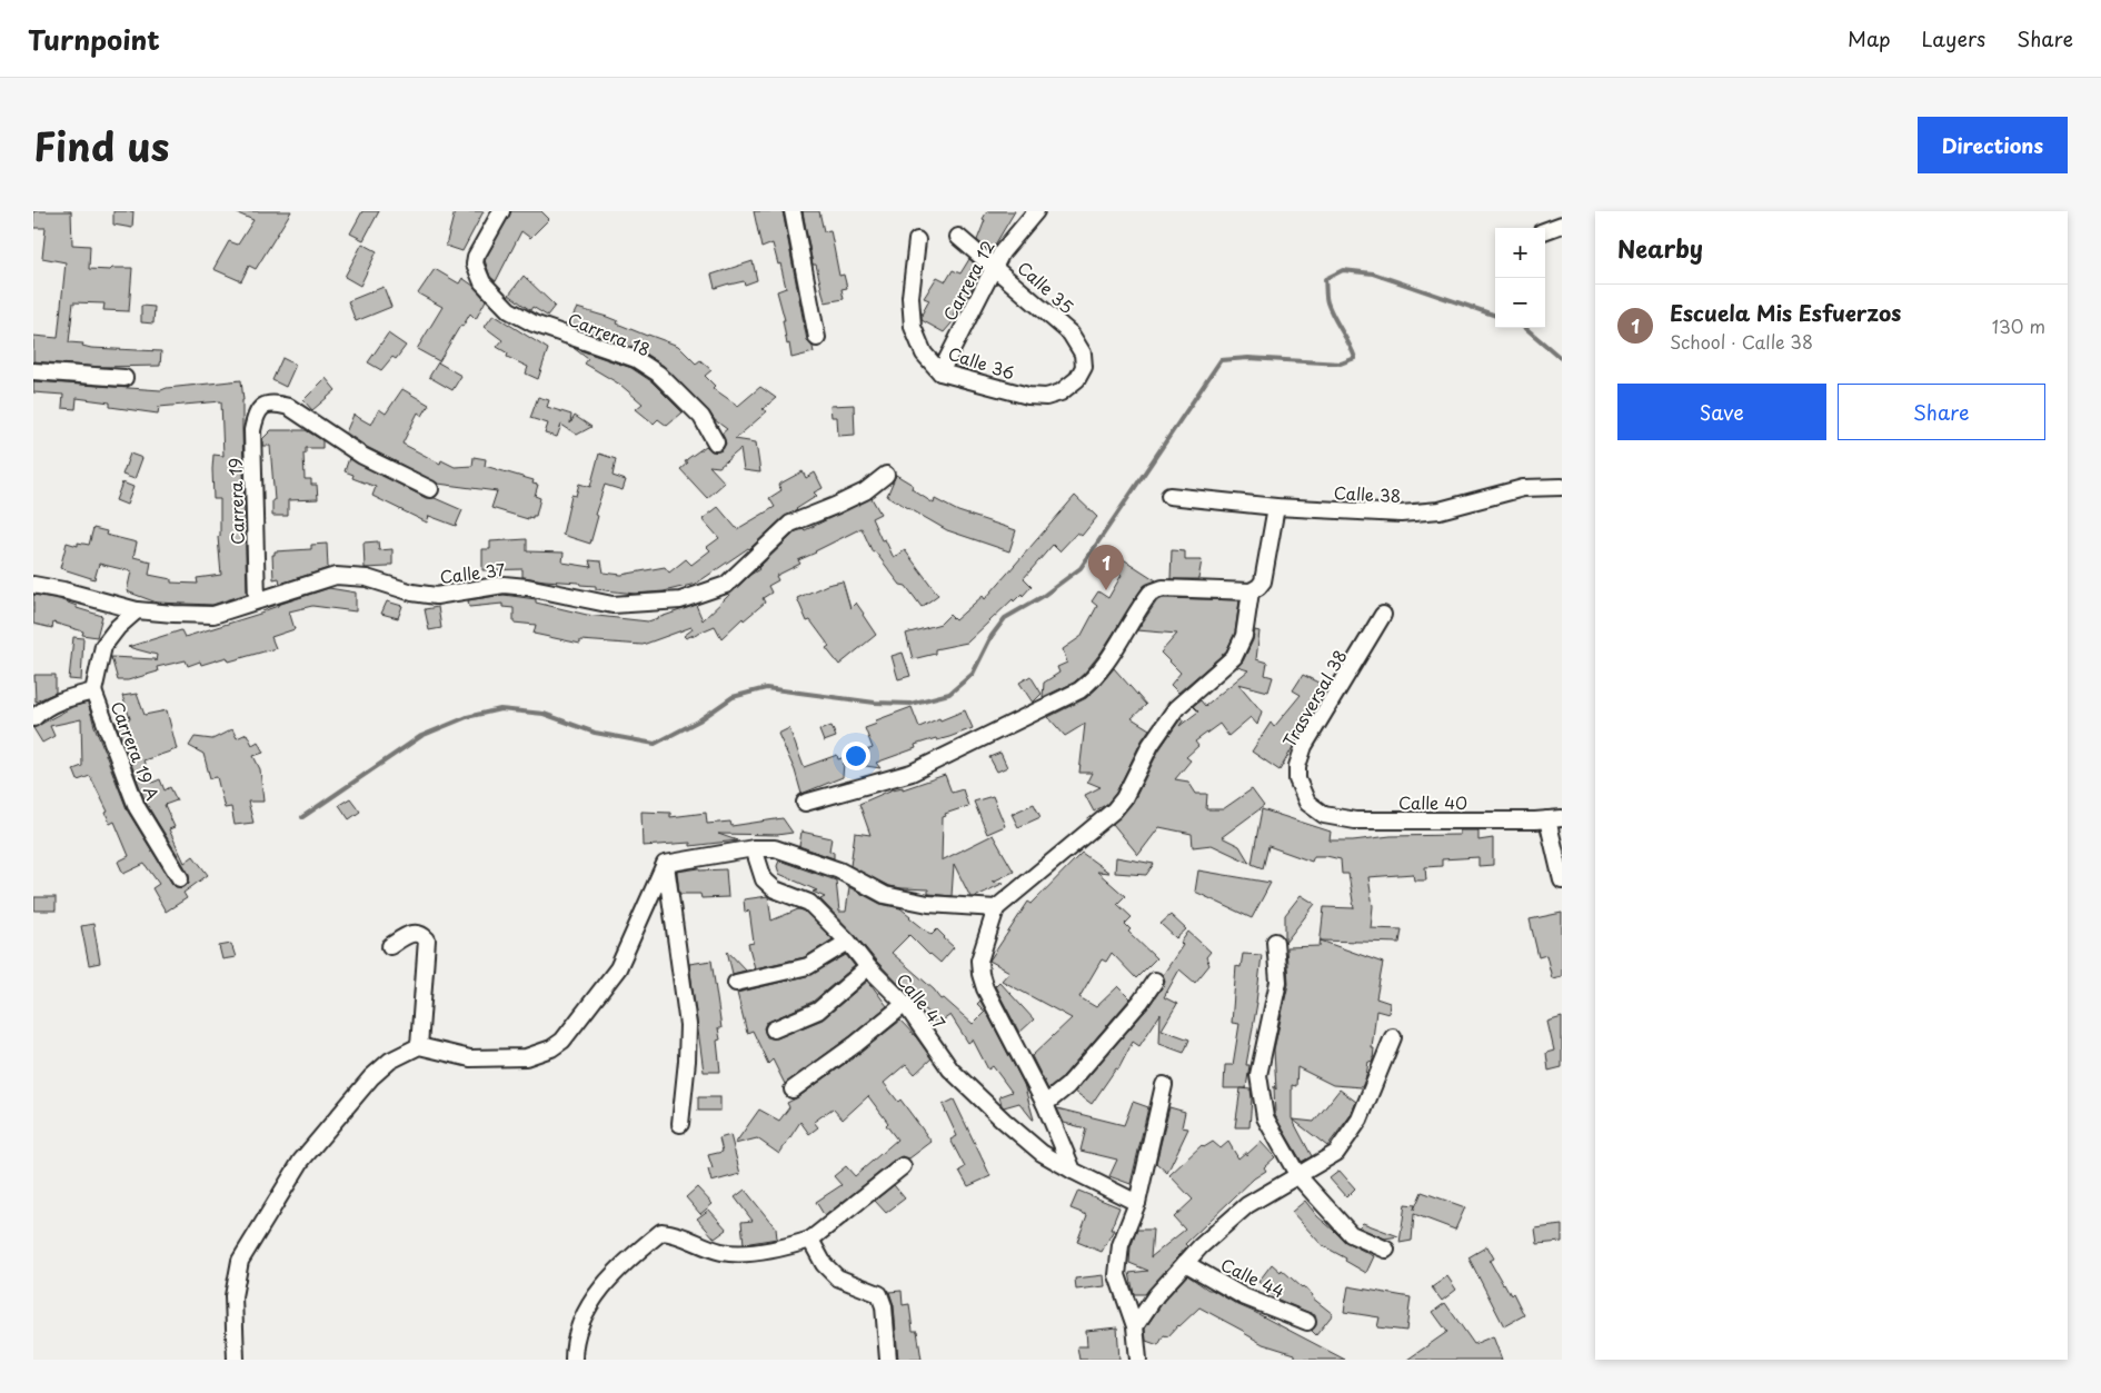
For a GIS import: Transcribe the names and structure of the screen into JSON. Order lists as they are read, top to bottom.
{
  "streets": {
    "street": [
      "Carrera 12",
      "Calle 35",
      "Carrera 18",
      "Calle 36",
      "Calle 38",
      "Carrera 19",
      "Calle 37",
      "Trasversal 38",
      "Carrera 19 A",
      "Calle 40",
      "Calle 47",
      "Calle 44"
    ]
  },
  "crossings": [
    ["Carrera 12", "Calle 35"],
    ["Carrera 12", "Calle 36"],
    ["Calle 35", "Calle 36"],
    ["Carrera 19", "Calle 37"],
    ["Trasversal 38", "Calle 40"]
  ],
  "page": {
    "header": "Turnpoint",
    "nav": ["Map", "Layers", "Share"],
    "title": "Find us",
    "buttons": [
      "Directions",
      ["Save", "Share"]
    ],
    "heading": "Nearby",
    "map_buttons": ["+", "−"],
    "list": [
      {
        "mark": "1",
        "name": "Escuela Mis Esfuerzos",
        "note": "School · Calle 38",
        "value": "130 m"
      }
    ],
    "pins": "1"
  }
}
